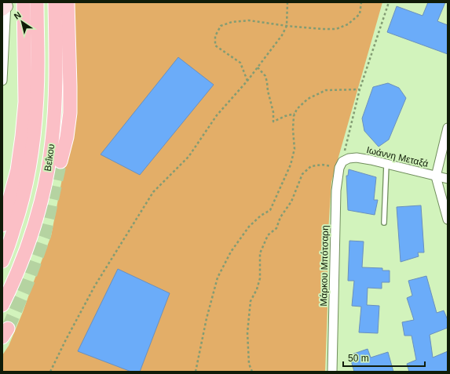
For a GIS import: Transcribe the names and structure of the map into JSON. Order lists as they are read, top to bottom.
{
  "streets": {
    "main road": ["Βεΐκου"],
    "street": ["Ιωάννη Μεταξά", "Μάρκου Μπότσαρη"]
  },
  "crossings": [
    ["Ιωάννη Μεταξά", "Μάρκου Μπότσαρη"]
  ],
  "scale_bar": "50 m",
  "north": "top left"
}
